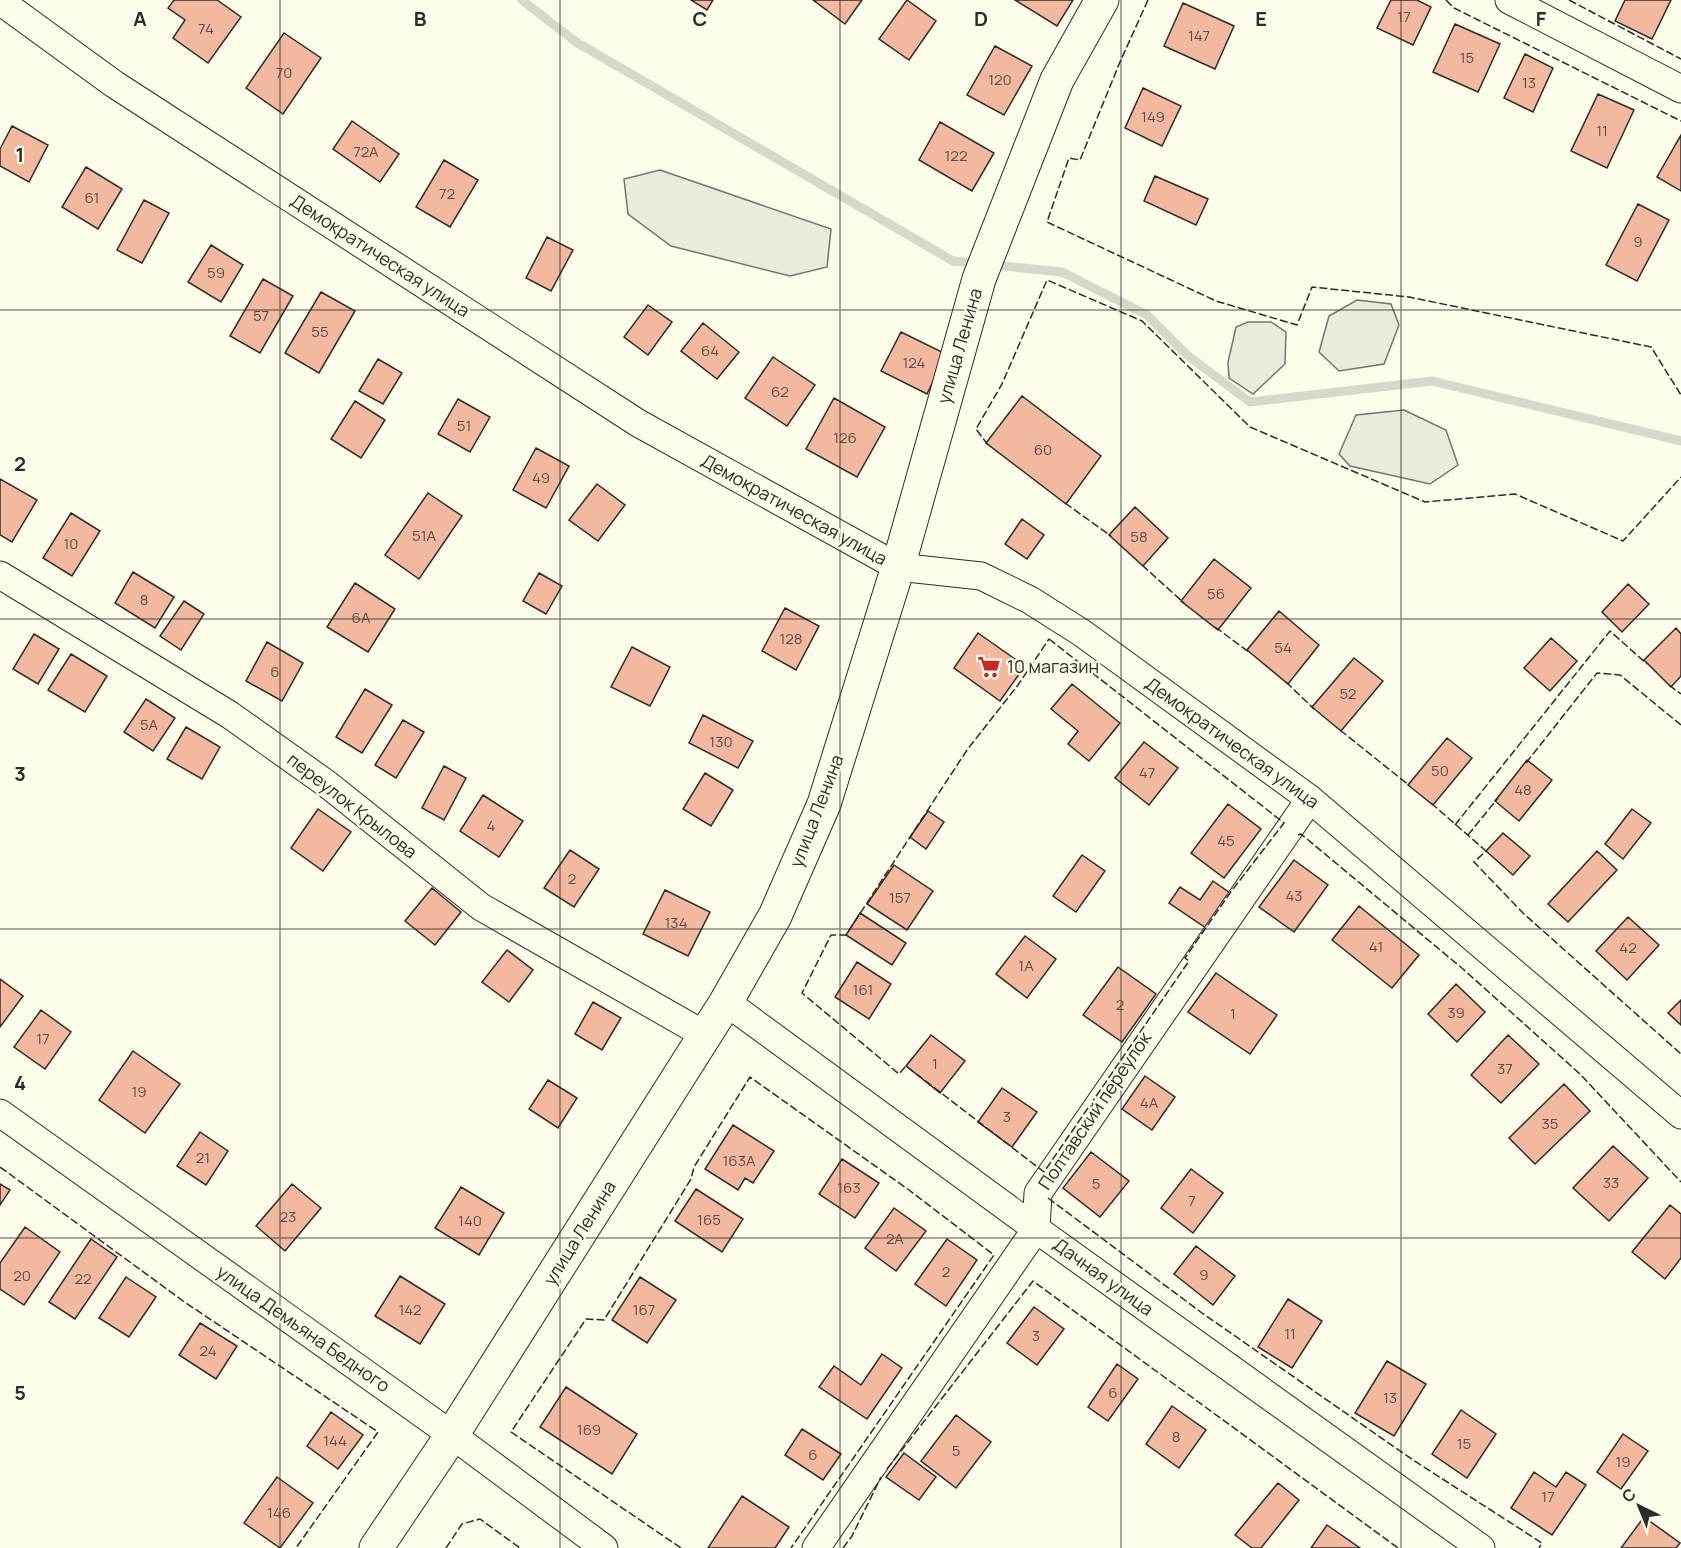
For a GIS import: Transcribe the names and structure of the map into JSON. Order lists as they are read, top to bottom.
{
  "streets": {
    "street": [
      "Демократическая улица",
      "улица Ленина",
      "переулок Крылова",
      "Полтавский переулок",
      "Дачная улица",
      "улица Демьяна Бедного"
    ]
  },
  "crossings": [
    ["Демократическая улица", "улица Ленина"],
    ["Демократическая улица", "Полтавский переулок"],
    ["улица Ленина", "переулок Крылова"],
    ["улица Ленина", "Дачная улица"],
    ["улица Ленина", "улица Демьяна Бедного"],
    ["Полтавский переулок", "Дачная улица"]
  ],
  "places": {
    "supermarket": ["10 магазин"]
  },
  "house_numbers": [
    "17",
    "74",
    "147",
    "15",
    "70",
    "120",
    "13",
    "149",
    "11",
    "72А",
    "122",
    "72",
    "61",
    "9",
    "59",
    "57",
    "55",
    "64",
    "124",
    "62",
    "51",
    "126",
    "60",
    "49",
    "51А",
    "58",
    "10",
    "56",
    "8",
    "6А",
    "128",
    "54",
    "6",
    "52",
    "5А",
    "130",
    "50",
    "47",
    "48",
    "4",
    "45",
    "2",
    "43",
    "157",
    "134",
    "41",
    "42",
    "1А",
    "161",
    "2",
    "39",
    "1",
    "17",
    "1",
    "37",
    "19",
    "4А",
    "3",
    "35",
    "21",
    "163А",
    "33",
    "5",
    "163",
    "7",
    "23",
    "165",
    "140",
    "2А",
    "2",
    "9",
    "20",
    "22",
    "142",
    "167",
    "11",
    "3",
    "24",
    "6",
    "13",
    "169",
    "8",
    "144",
    "15",
    "5",
    "6",
    "19",
    "17",
    "146"
  ],
  "north": "top left",
  "grid": {
    "columns": [
      "A",
      "B",
      "C",
      "D",
      "E",
      "F"
    ],
    "rows": [
      "1",
      "2",
      "3",
      "4",
      "5"
    ]
  }
}
